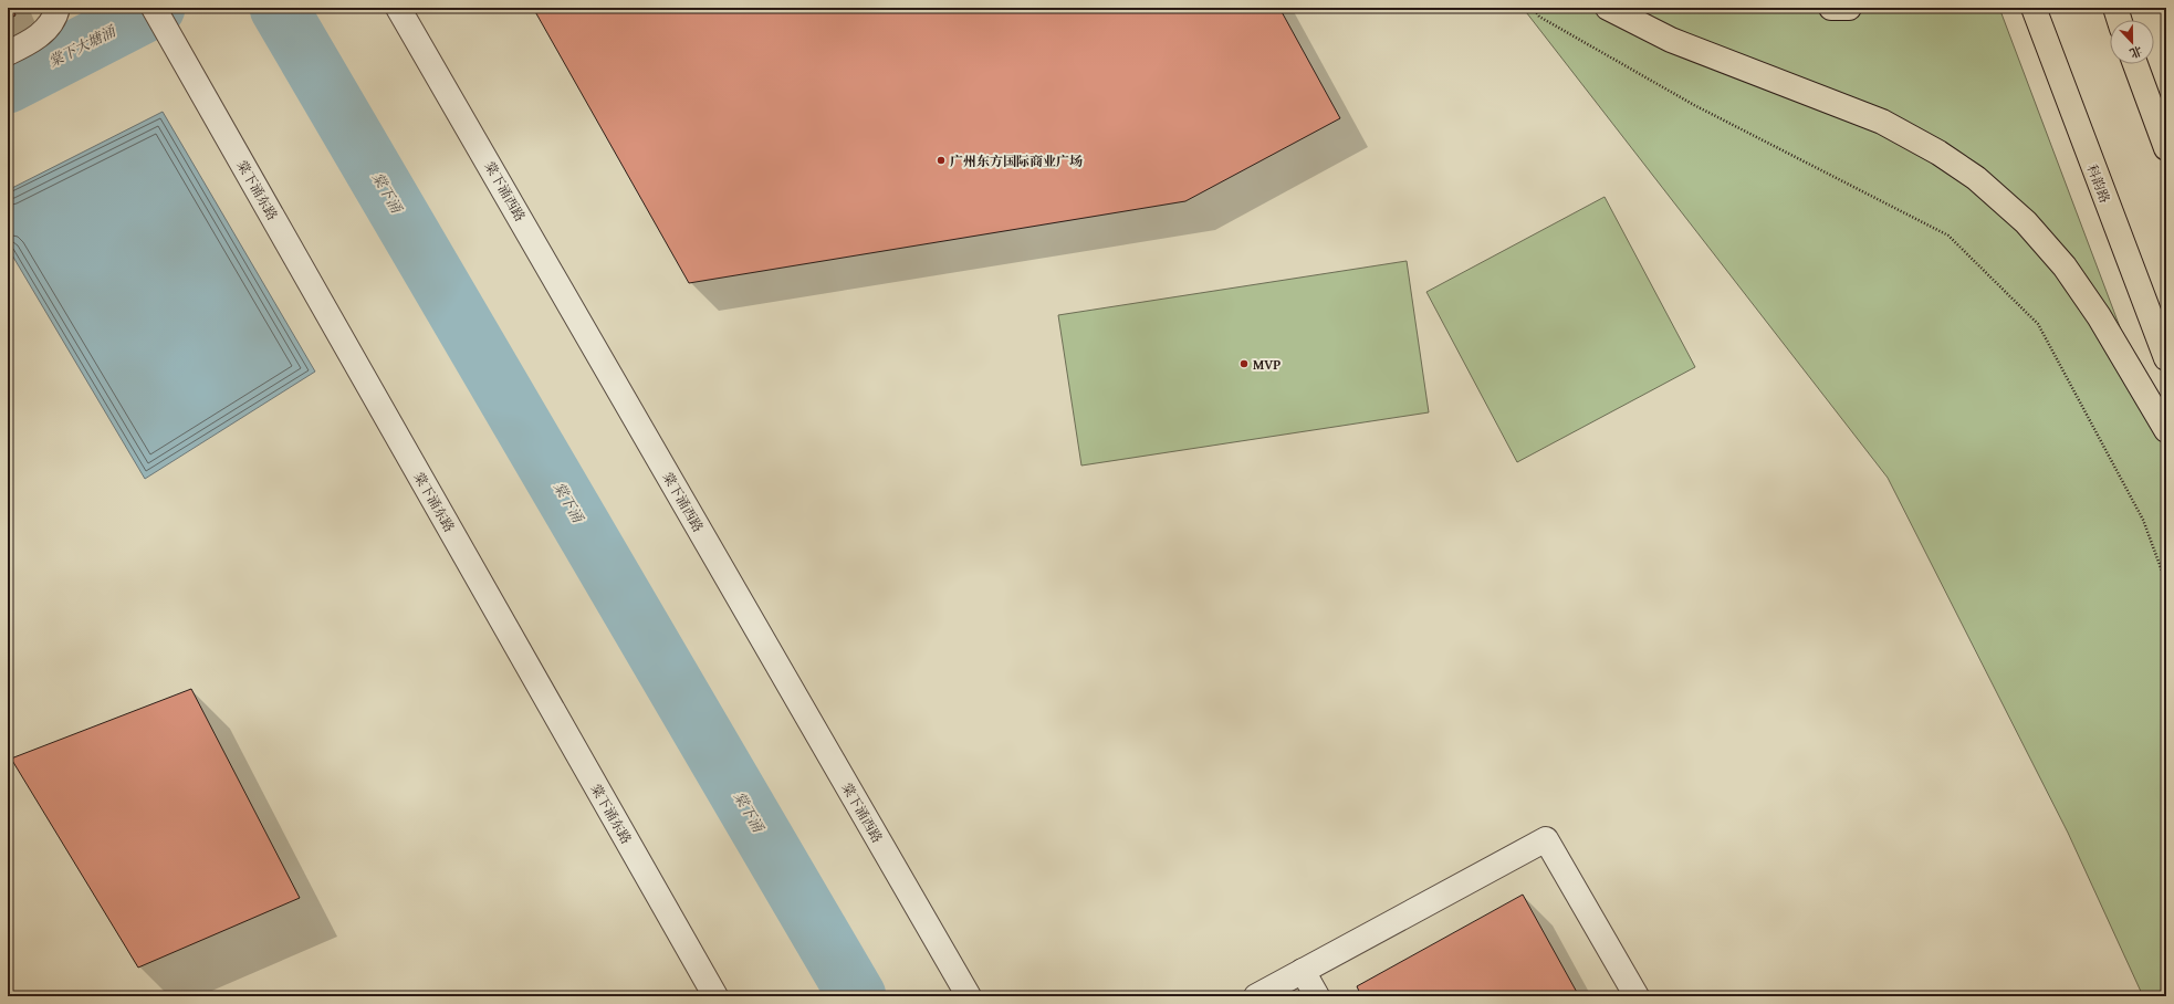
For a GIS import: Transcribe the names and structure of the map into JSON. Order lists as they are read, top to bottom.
{
  "streets": {
    "highway": ["科韵路"],
    "street": ["棠下涌东路", "棠下涌西路"]
  },
  "water": ["棠下大塘涌", "棠下涌"],
  "places": ["广州东方国际商业广场", "MVP"],
  "north": "bottom"
}
